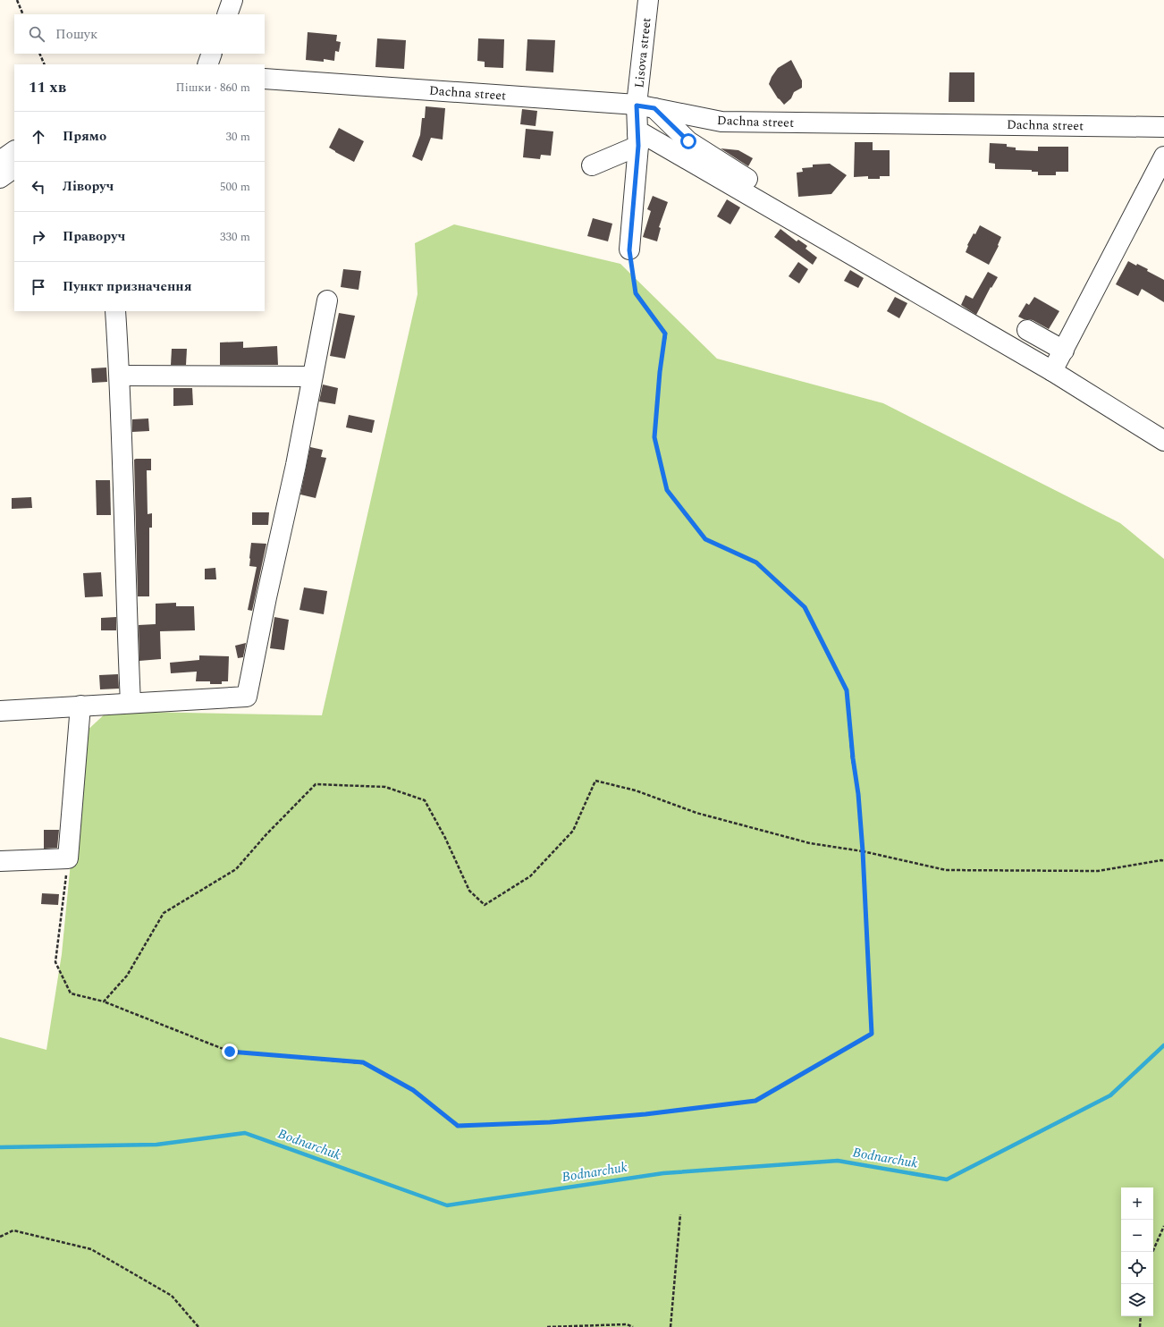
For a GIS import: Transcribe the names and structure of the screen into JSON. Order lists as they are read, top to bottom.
{
  "streets": {
    "street": ["Lisova street", "Dachna street"]
  },
  "crossings": [
    ["Lisova street", "Dachna street"]
  ],
  "water": ["Bodnarchuk"],
  "page": {
    "search": "Пошук",
    "heading": ["11 хв", "Пішки · 860 m"],
    "list": [
      ["Прямо", "30 m"],
      ["Ліворуч", "500 m"],
      ["Праворуч", "330 m"],
      "Пункт призначення"
    ],
    "map_buttons": ["+", "−"]
  }
}
